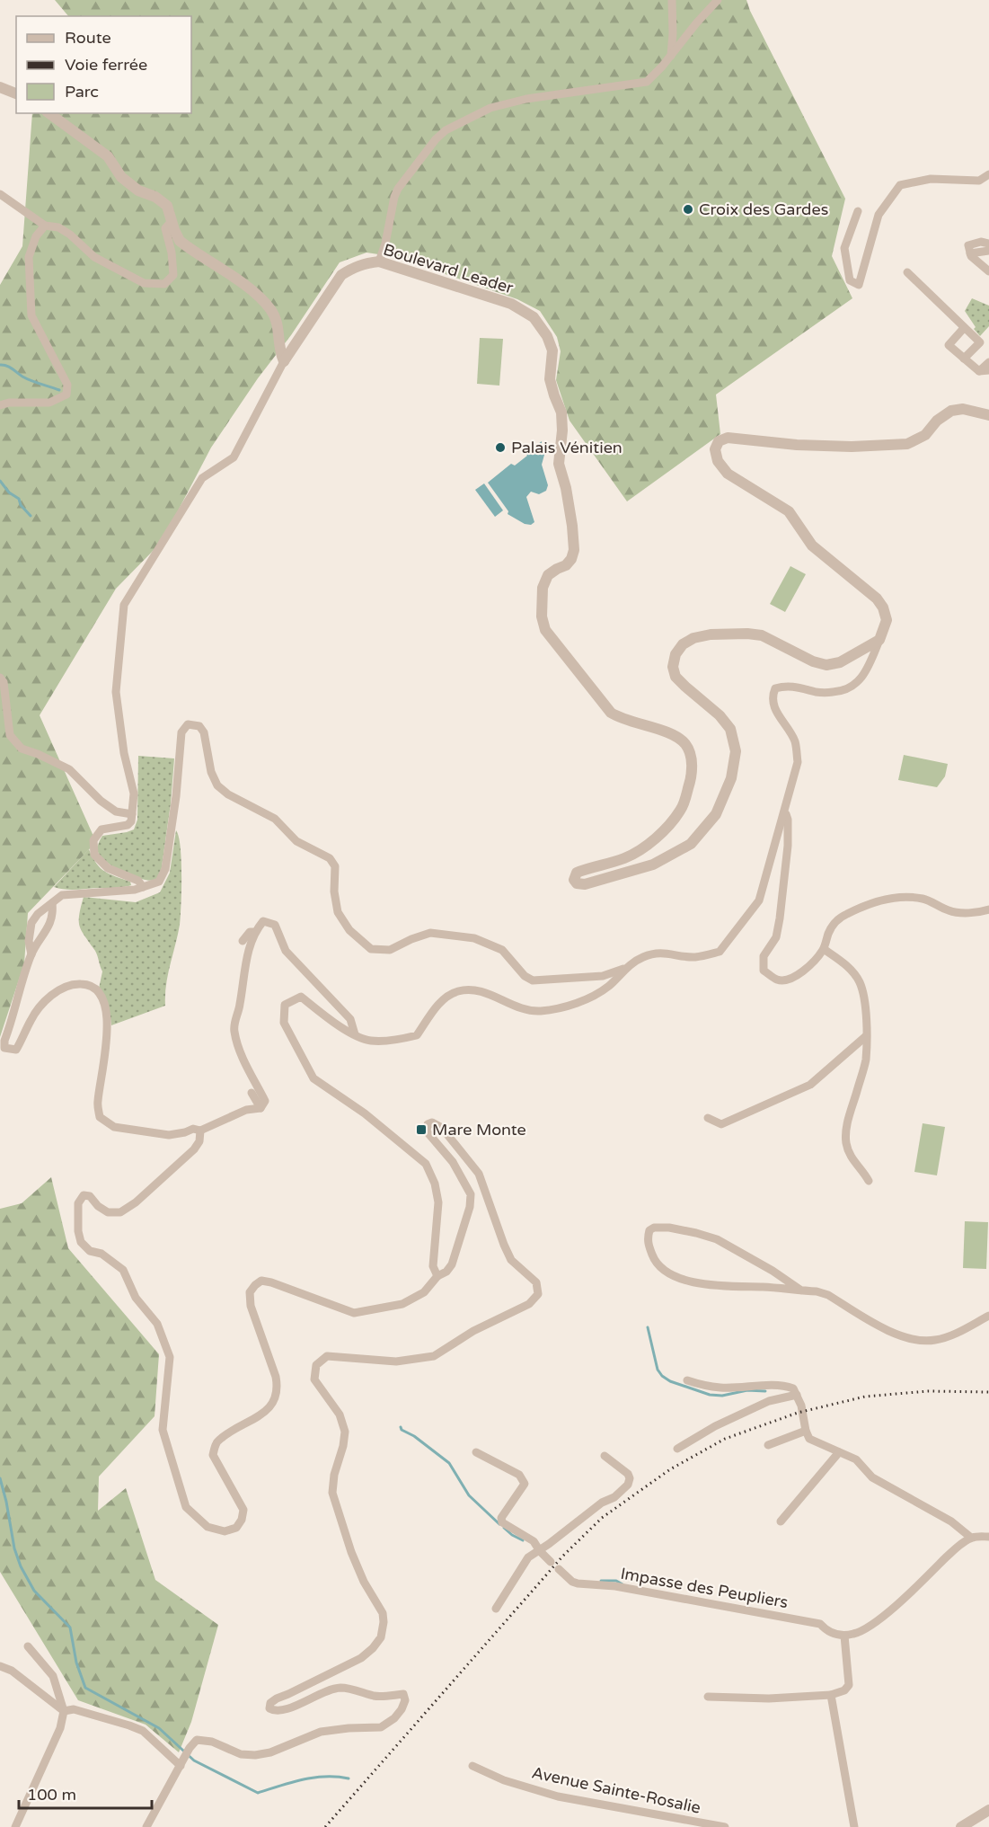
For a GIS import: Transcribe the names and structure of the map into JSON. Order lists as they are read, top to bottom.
{
  "streets": {
    "street": ["Boulevard Leader", "Impasse des Peupliers", "Avenue Sainte-Rosalie"]
  },
  "places": {
    "other": ["Croix des Gardes", "Palais Vénitien"],
    "transit": ["Mare Monte"]
  },
  "legend": ["Route", "Voie ferrée", "Parc"],
  "scale_bar": "100 m"
}
